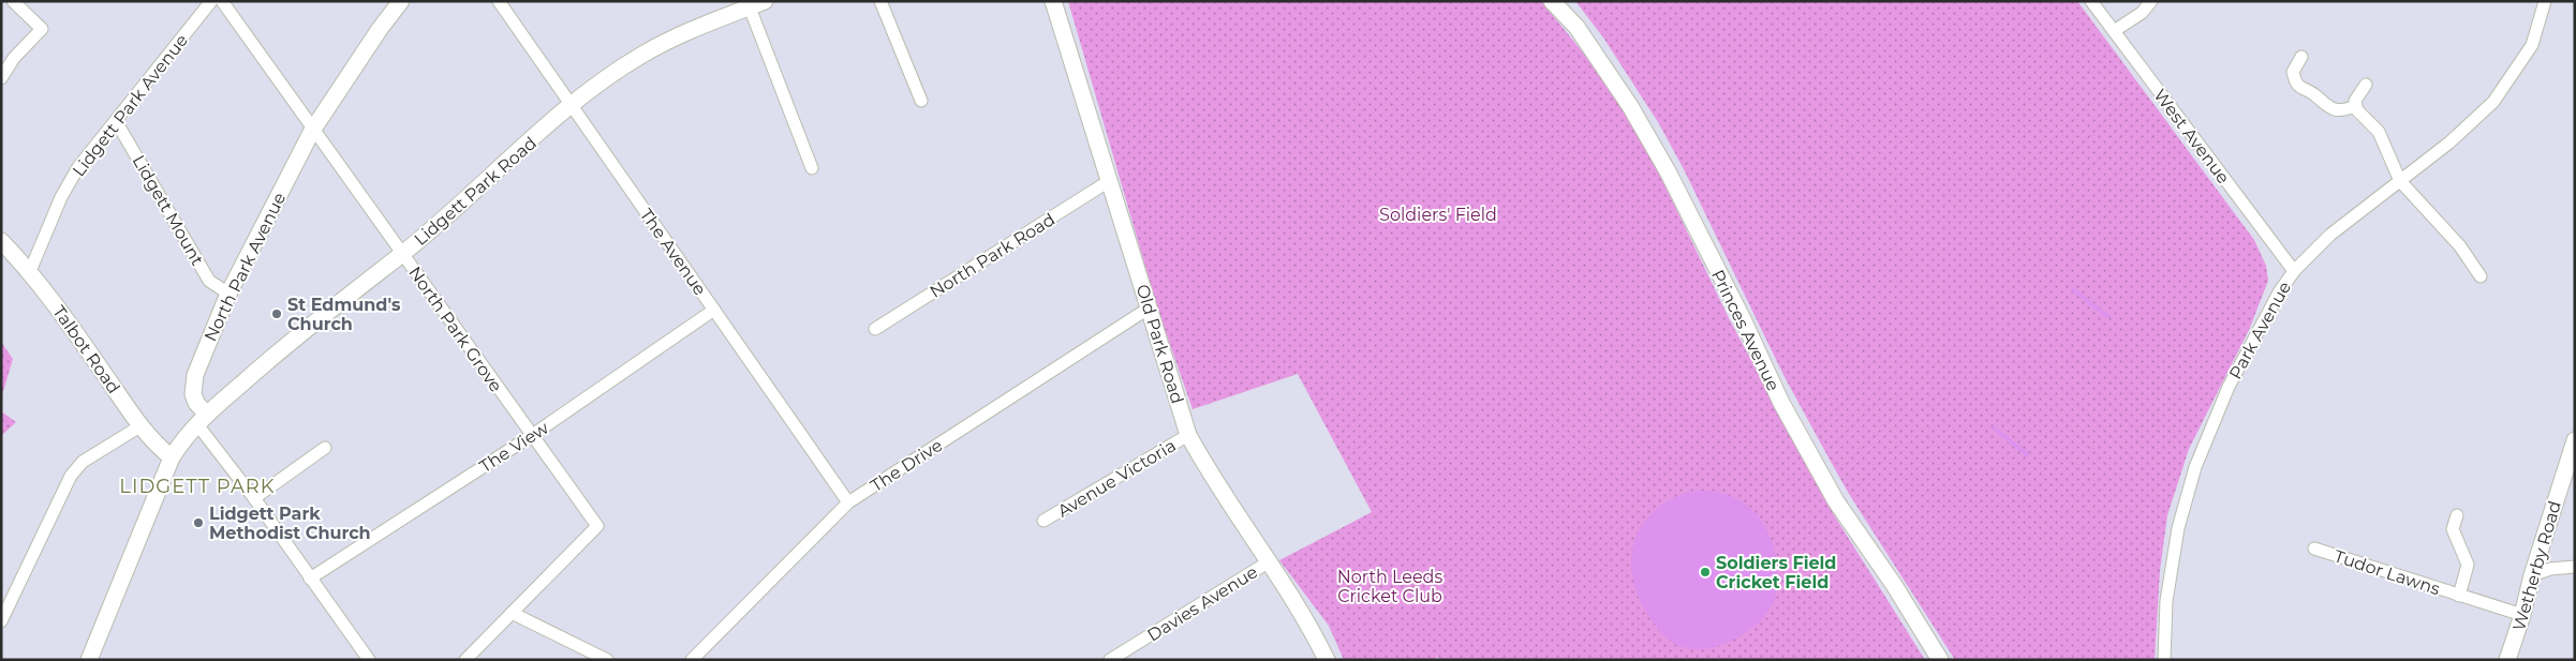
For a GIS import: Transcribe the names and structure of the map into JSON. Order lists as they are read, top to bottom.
{
  "streets": {
    "street": [
      "Lidgett Park Avenue",
      "West Avenue",
      "Lidgett Park Road",
      "Lidgett Mount",
      "The Avenue",
      "North Park Road",
      "North Park Avenue",
      "North Park Grove",
      "Princes Avenue",
      "Park Avenue",
      "Old Park Road",
      "Talbot Road",
      "The View",
      "The Drive",
      "Avenue Victoria",
      "Wetherby Road",
      "Tudor Lawns",
      "Davies Avenue"
    ]
  },
  "crossings": [
    ["Lidgett Park Avenue", "Lidgett Mount"],
    ["Lidgett Park Avenue", "Talbot Road"],
    ["West Avenue", "Park Avenue"],
    ["Lidgett Park Road", "The Avenue"],
    ["Lidgett Park Road", "North Park Avenue"],
    ["Lidgett Park Road", "North Park Grove"],
    ["Lidgett Mount", "North Park Avenue"],
    ["The Avenue", "The View"],
    ["The Avenue", "The Drive"],
    ["North Park Road", "Old Park Road"],
    ["North Park Avenue", "North Park Grove"],
    ["North Park Grove", "The View"],
    ["Old Park Road", "The Drive"],
    ["Old Park Road", "Avenue Victoria"],
    ["Old Park Road", "Davies Avenue"],
    ["Wetherby Road", "Tudor Lawns"]
  ],
  "districts": ["LIDGETT PARK"],
  "parks": ["Soldiers' Field", "North Leeds Cricket Club"],
  "places": ["St Edmund's Church", "Lidgett Park Methodist Church", "Soldiers Field Cricket Field"]
}
